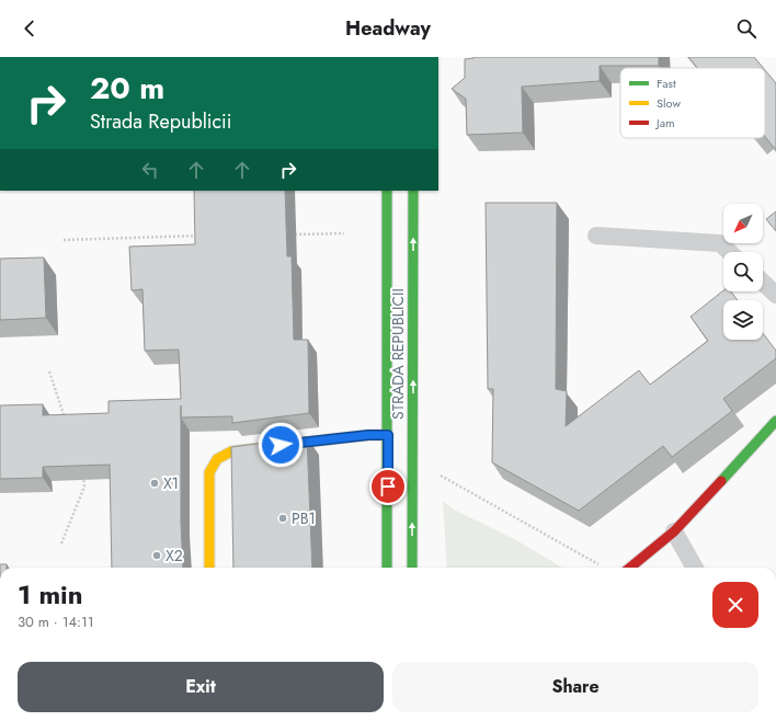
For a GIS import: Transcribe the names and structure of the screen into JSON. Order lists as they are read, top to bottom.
{
  "streets": {
    "street": ["STRADA REPUBLICII"]
  },
  "places": ["X1", "PB1", "X2"],
  "legend": ["Fast", "Slow", "Jam"],
  "north": "bottom left",
  "page": {
    "header": "Headway",
    "turn": ["20 m", "Strada Republicii"],
    "heading": ["1 min", "30 m · 14:11"],
    "buttons": ["Exit", "Share"]
  }
}
